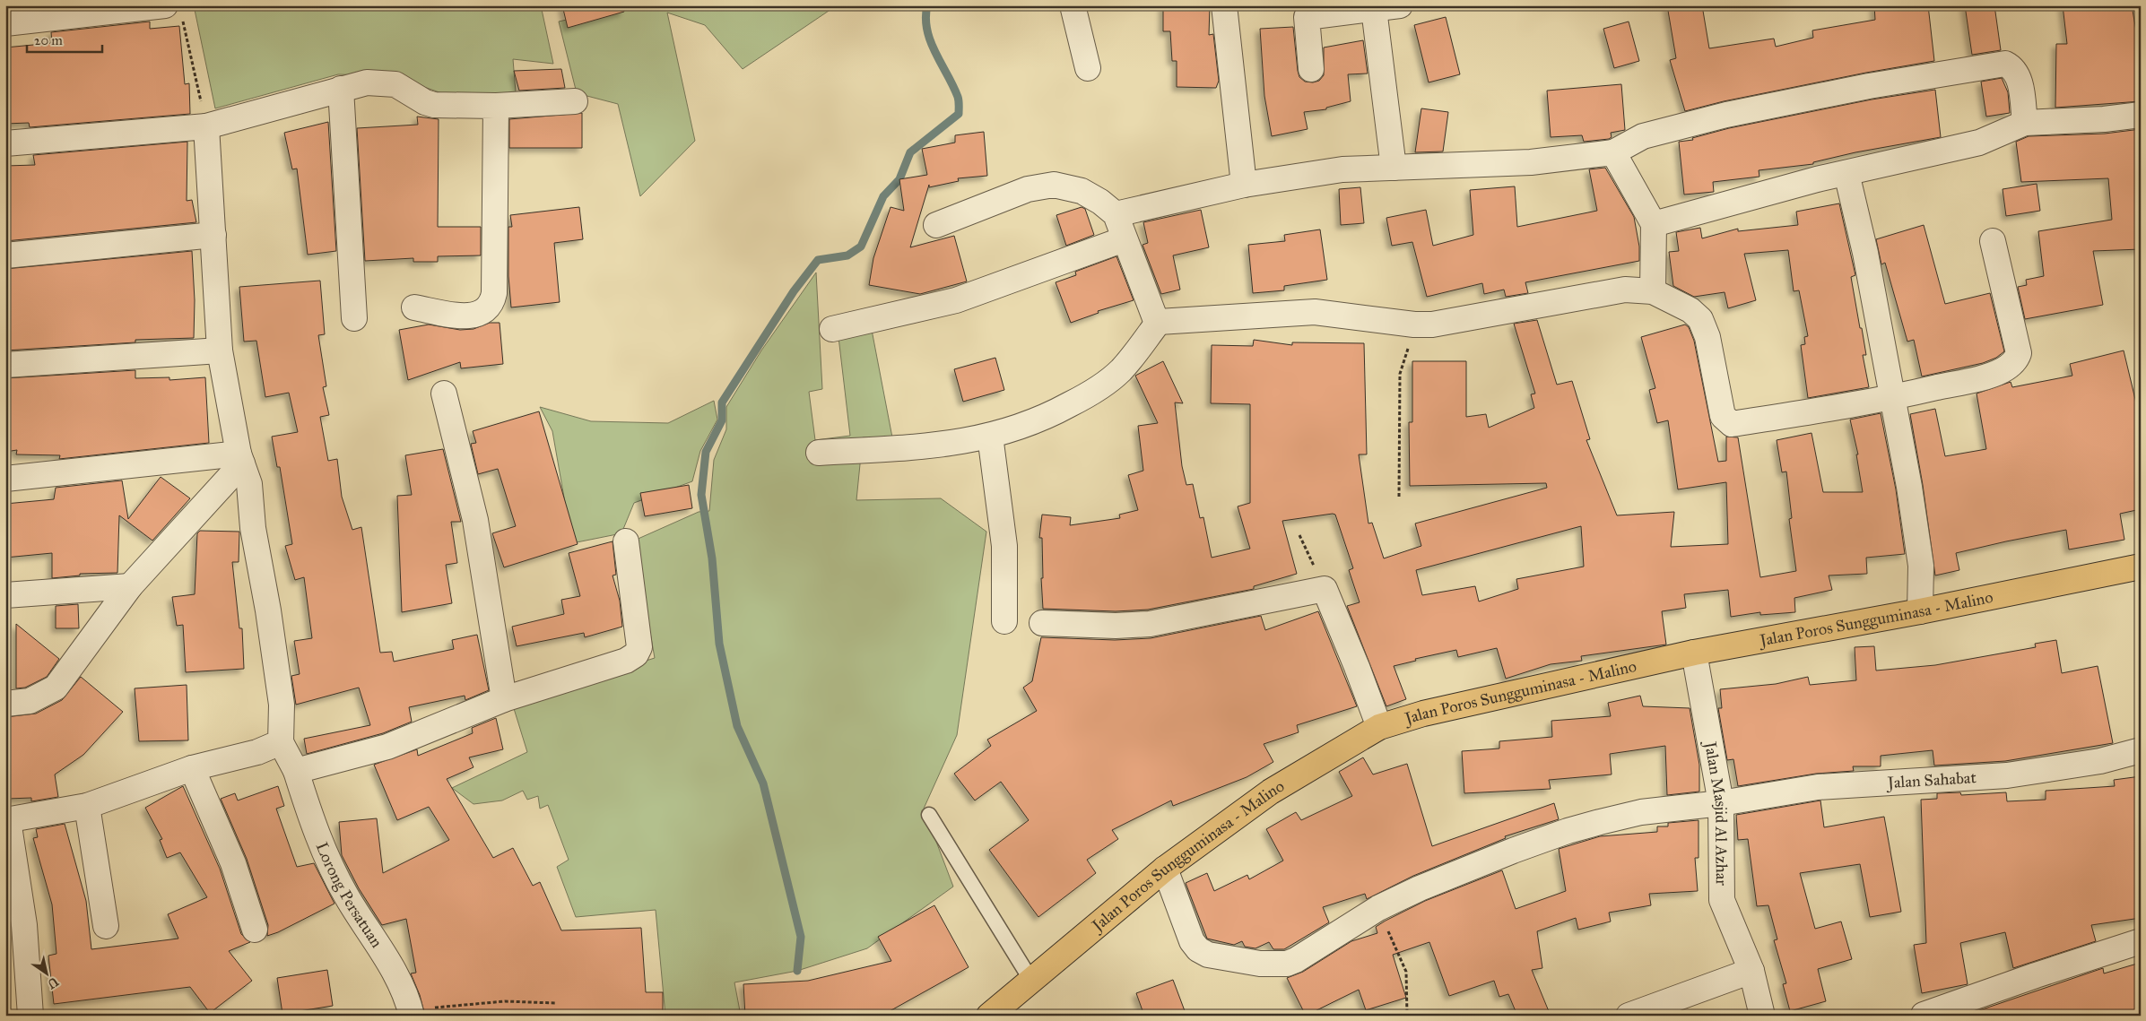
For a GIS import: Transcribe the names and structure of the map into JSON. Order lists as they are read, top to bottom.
{
  "streets": {
    "main road": ["Jalan Poros Sungguminasa - Malino"],
    "street": ["Jalan Sahabat", "Jalan Masjid Al Azhar", "Lorong Persatuan"]
  },
  "crossings": [
    ["Jalan Poros Sungguminasa - Malino", "Jalan Sahabat"],
    ["Jalan Poros Sungguminasa - Malino", "Jalan Masjid Al Azhar"],
    ["Jalan Sahabat", "Jalan Masjid Al Azhar"]
  ],
  "scale_bar": "20 m",
  "north": "bottom right"
}
